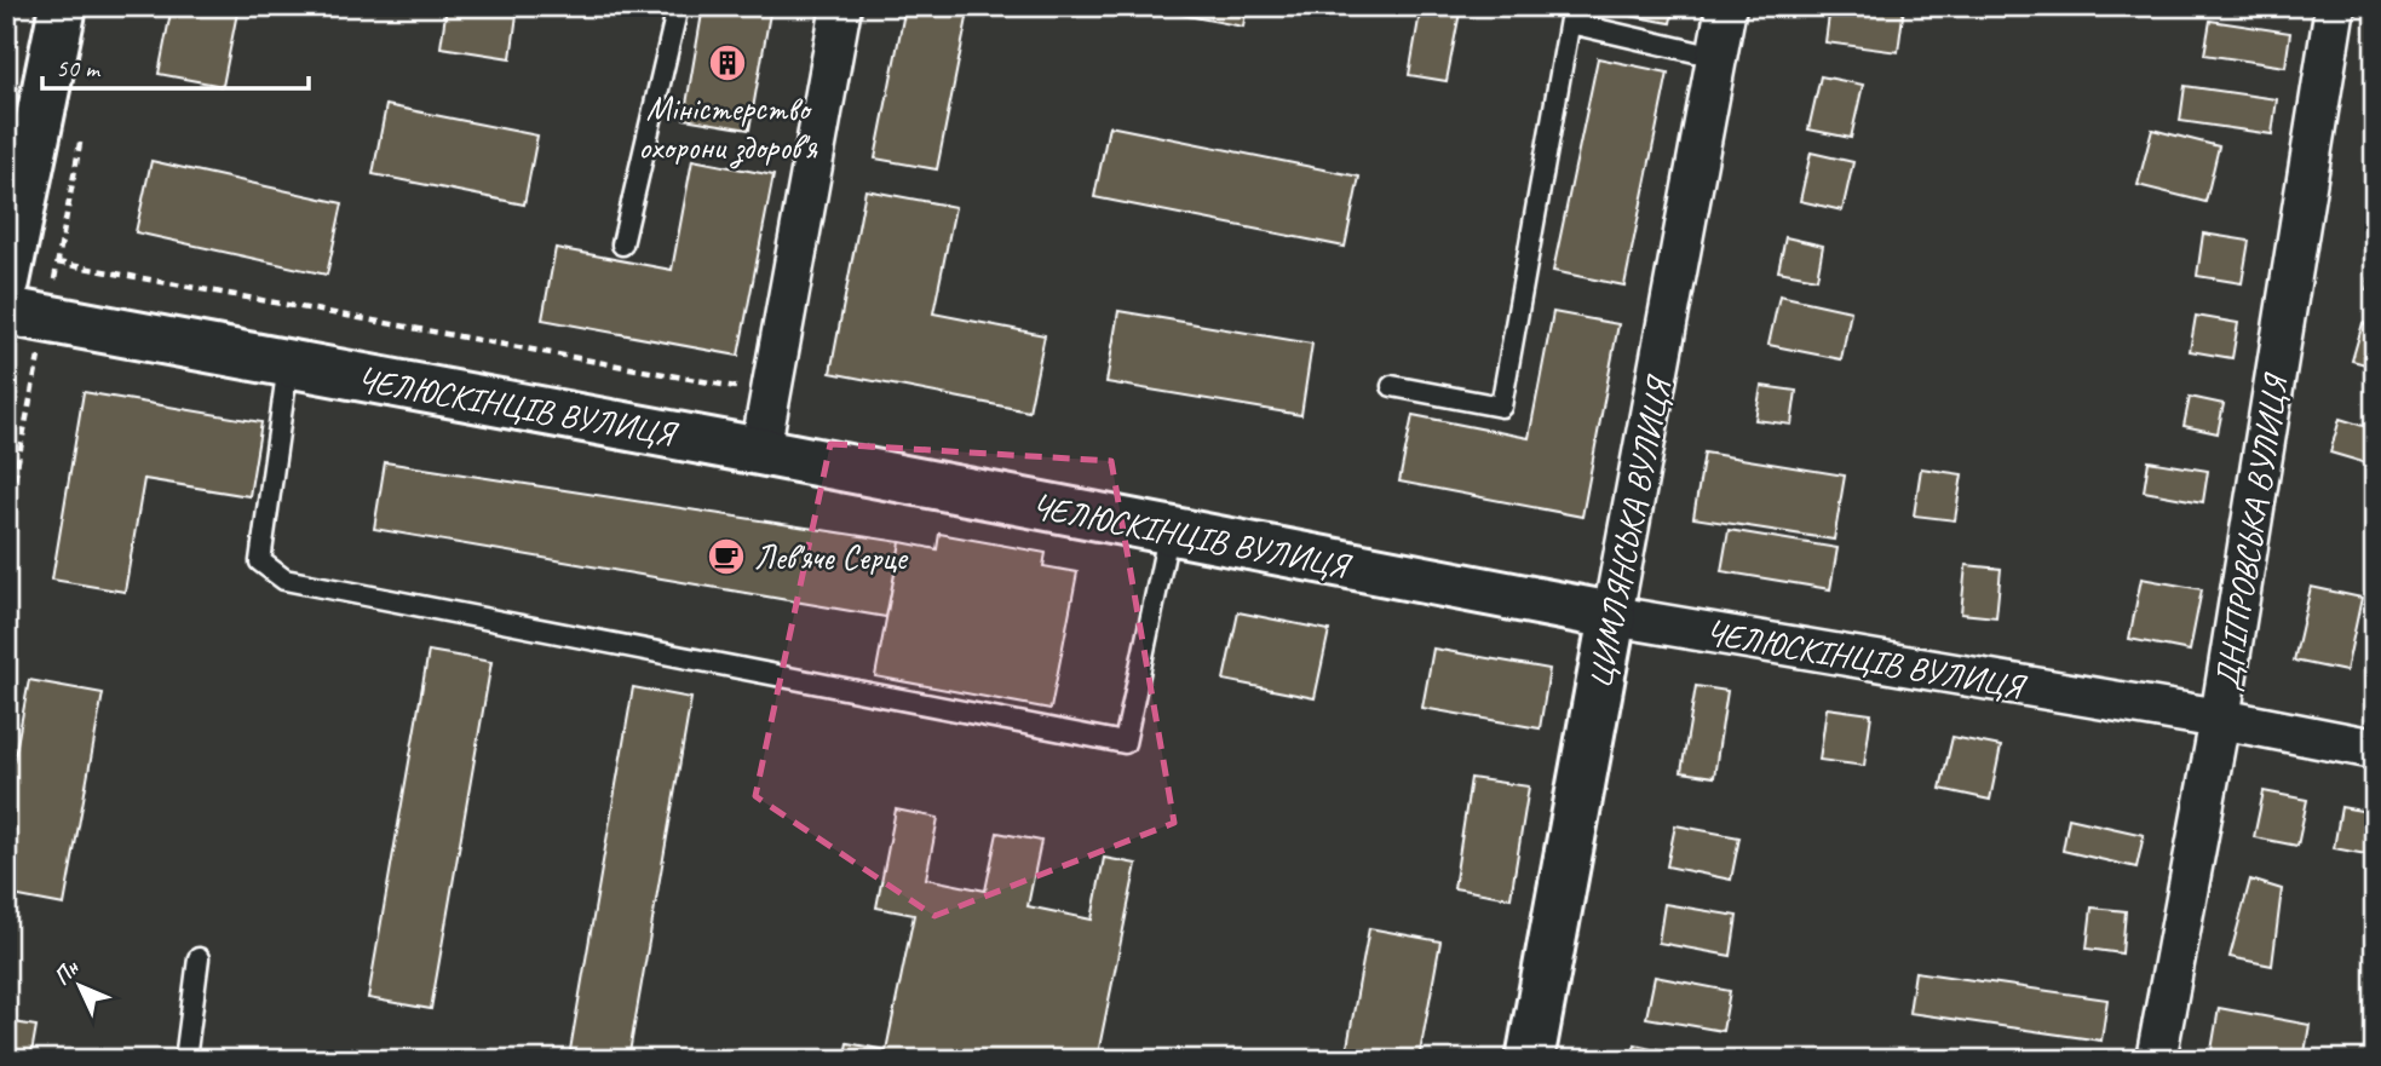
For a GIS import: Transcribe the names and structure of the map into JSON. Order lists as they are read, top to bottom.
{
  "streets": {
    "street": ["ЧЕЛЮСКІНЦІВ ВУЛИЦЯ", "ЦИМЛЯНСЬКА ВУЛИЦЯ", "ДНІПРОВСЬКА ВУЛИЦЯ"]
  },
  "crossings": [
    ["ЧЕЛЮСКІНЦІВ ВУЛИЦЯ", "ЦИМЛЯНСЬКА ВУЛИЦЯ"],
    ["ЧЕЛЮСКІНЦІВ ВУЛИЦЯ", "ДНІПРОВСЬКА ВУЛИЦЯ"]
  ],
  "places": {
    "building": ["Міністерство охорони здоров'я"],
    "cafe": ["Лев'яче Серце"]
  },
  "scale_bar": "50 m",
  "north": "top left"
}
